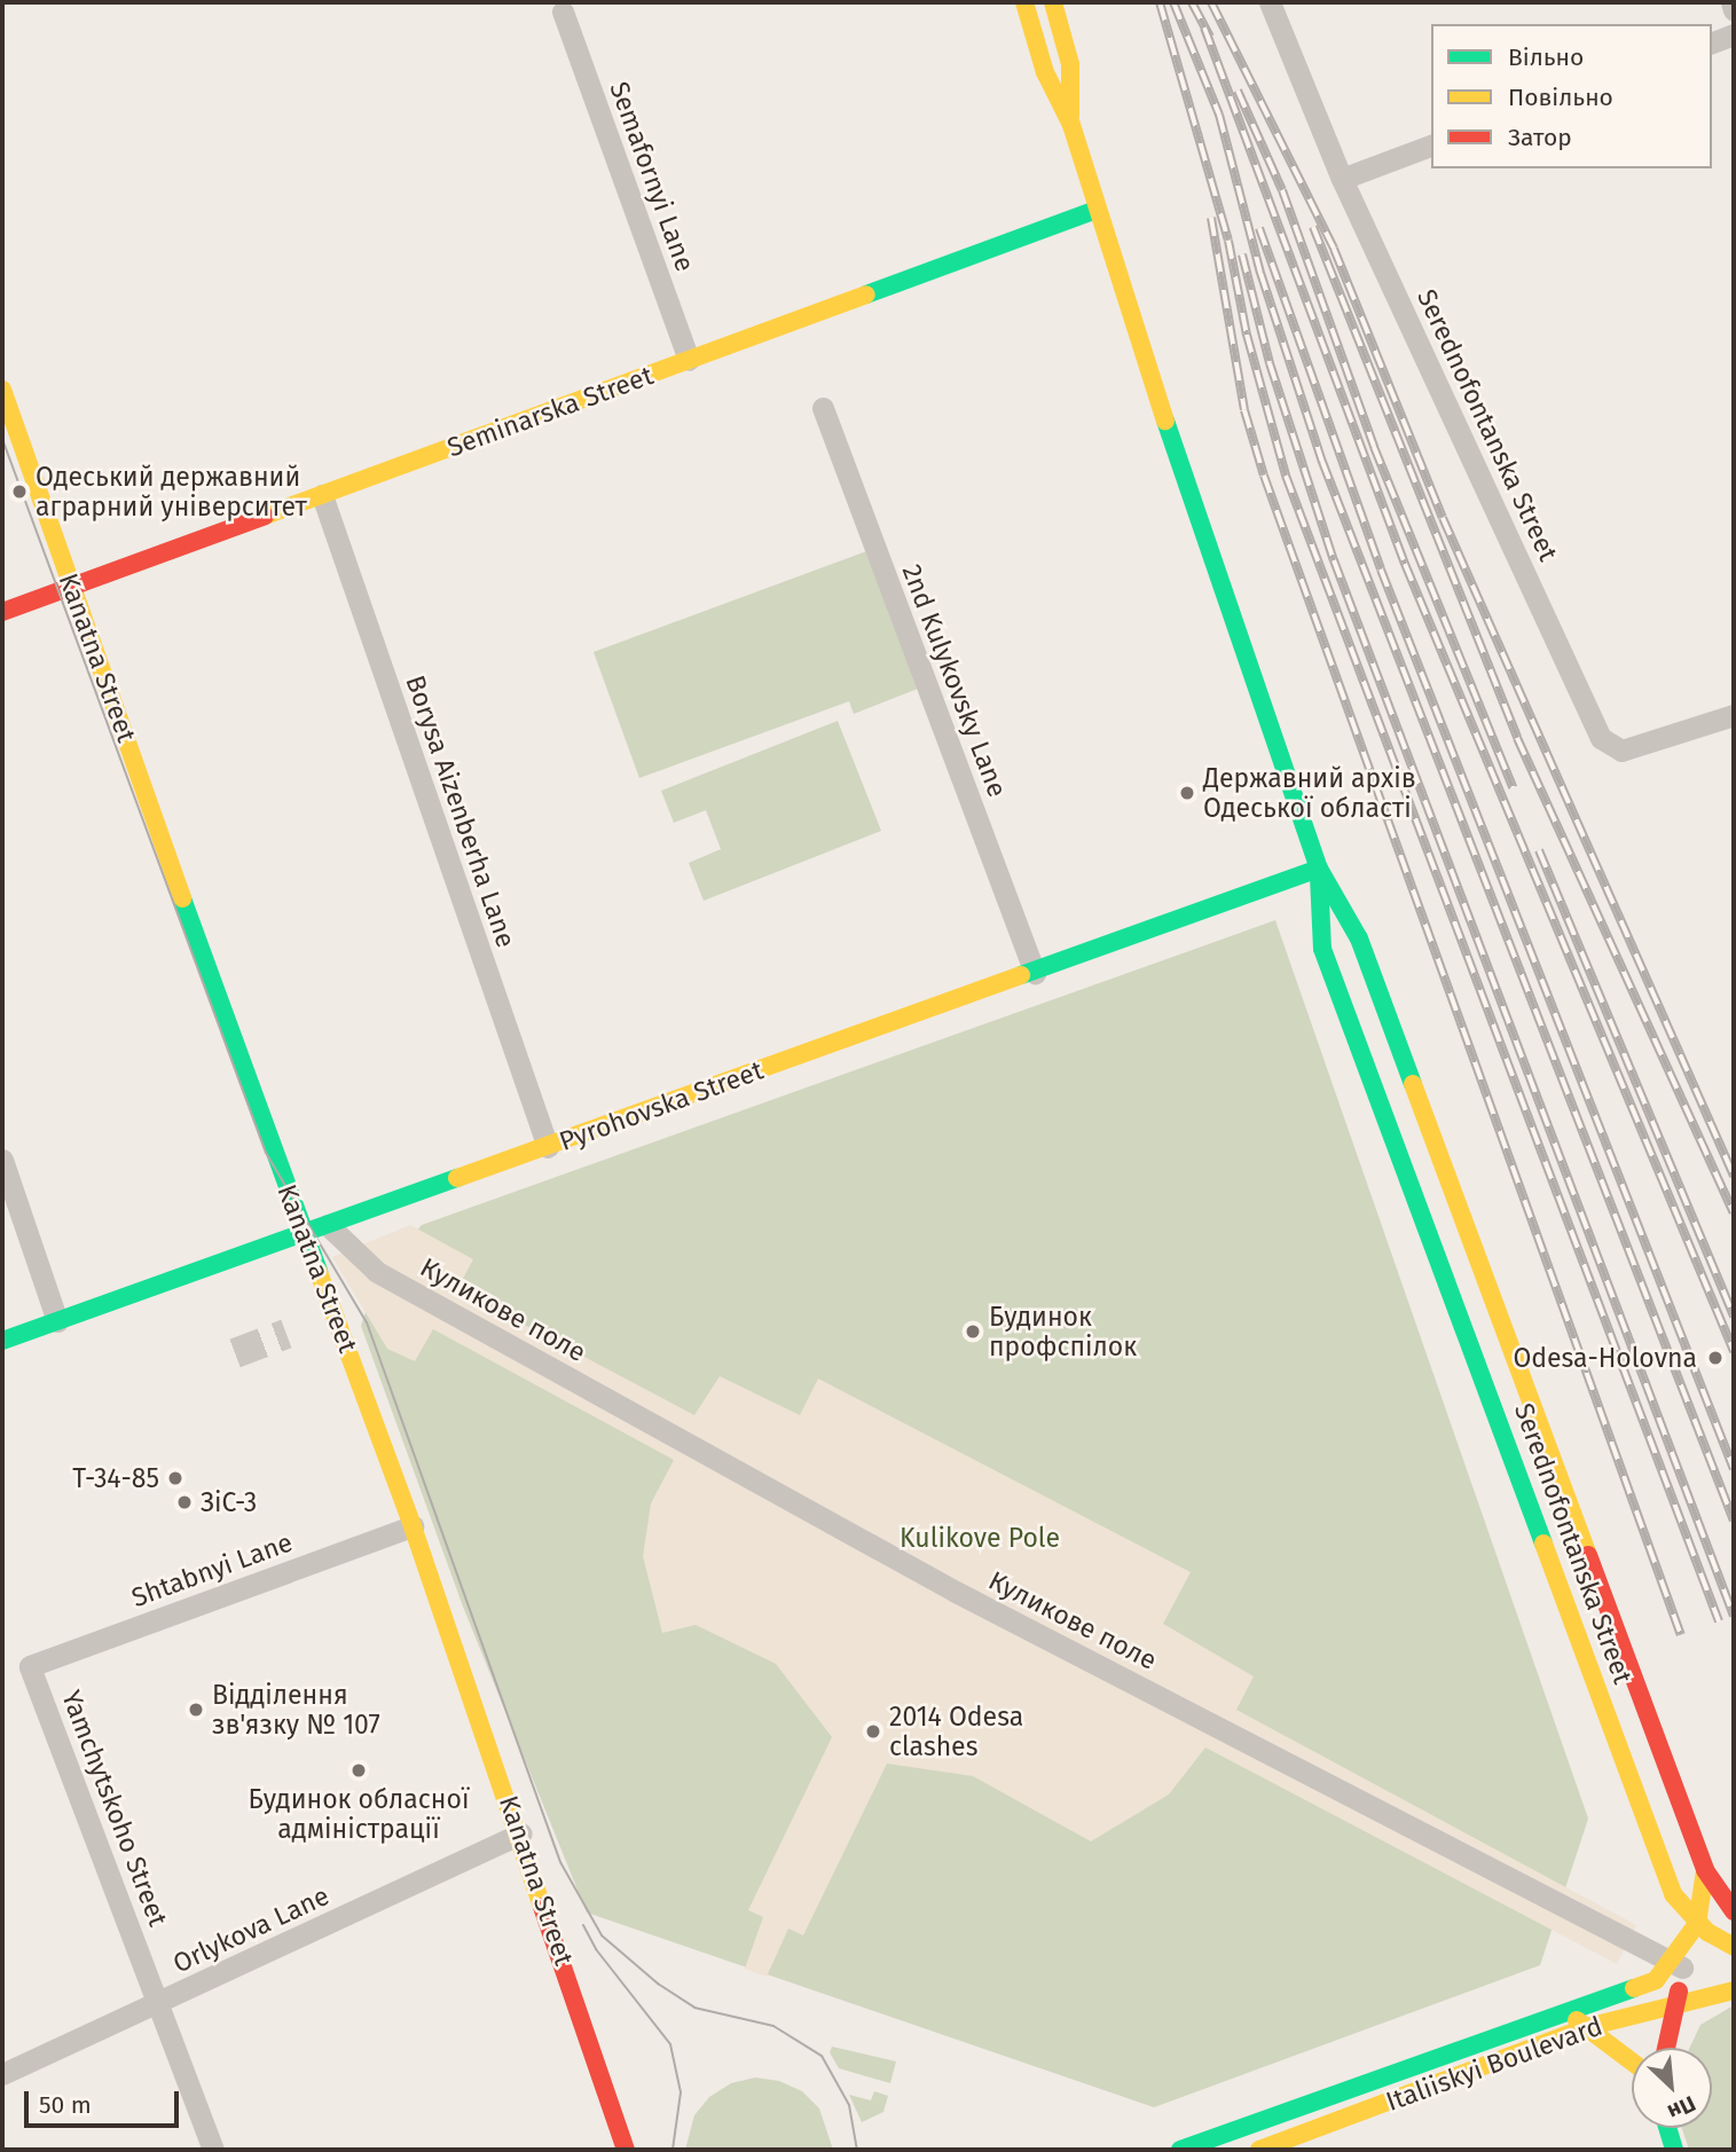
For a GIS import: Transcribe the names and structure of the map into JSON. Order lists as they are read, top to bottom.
{
  "streets": {
    "main road": [
      "Seminarska Street",
      "Serednofontanska Street",
      "Kanatna Street",
      "Pyrohovska Street",
      "Italiiskyi Boulevard"
    ],
    "street": [
      "Semafornyi Lane",
      "2nd Kulykovsky Lane",
      "Borysa Aizenberha Lane",
      "Куликове поле",
      "Shtabnyi Lane",
      "Yamchytskoho Street",
      "Orlykova Lane"
    ]
  },
  "crossings": [
    ["Semafornyi Lane", "Seminarska Street"],
    ["Seminarska Street", "Serednofontanska Street"],
    ["Seminarska Street", "Kanatna Street"],
    ["Seminarska Street", "Borysa Aizenberha Lane"],
    ["Serednofontanska Street", "Pyrohovska Street"],
    ["Serednofontanska Street", "Куликове поле"],
    ["Serednofontanska Street", "Italiiskyi Boulevard"],
    ["Kanatna Street", "Pyrohovska Street"],
    ["Kanatna Street", "Shtabnyi Lane"],
    ["Kanatna Street", "Orlykova Lane"],
    ["2nd Kulykovsky Lane", "Pyrohovska Street"],
    ["Borysa Aizenberha Lane", "Pyrohovska Street"],
    ["Pyrohovska Street", "Куликове поле"],
    ["Куликове поле", "Italiiskyi Boulevard"],
    ["Shtabnyi Lane", "Yamchytskoho Street"],
    ["Yamchytskoho Street", "Orlykova Lane"]
  ],
  "parks": ["Kulikove Pole"],
  "places": [
    "Одеський державний аграрний університет",
    "Державний архів Одеської області",
    "Будинок профспілок",
    "Odesa-Holovna",
    "Т-34-85",
    "ЗіС-3",
    "Відділення зв'язку № 107",
    "2014 Odesa clashes",
    "Будинок обласної адміністрації"
  ],
  "legend": ["Вільно", "Повільно", "Затор"],
  "scale_bar": "50 m",
  "north": "bottom right"
}
